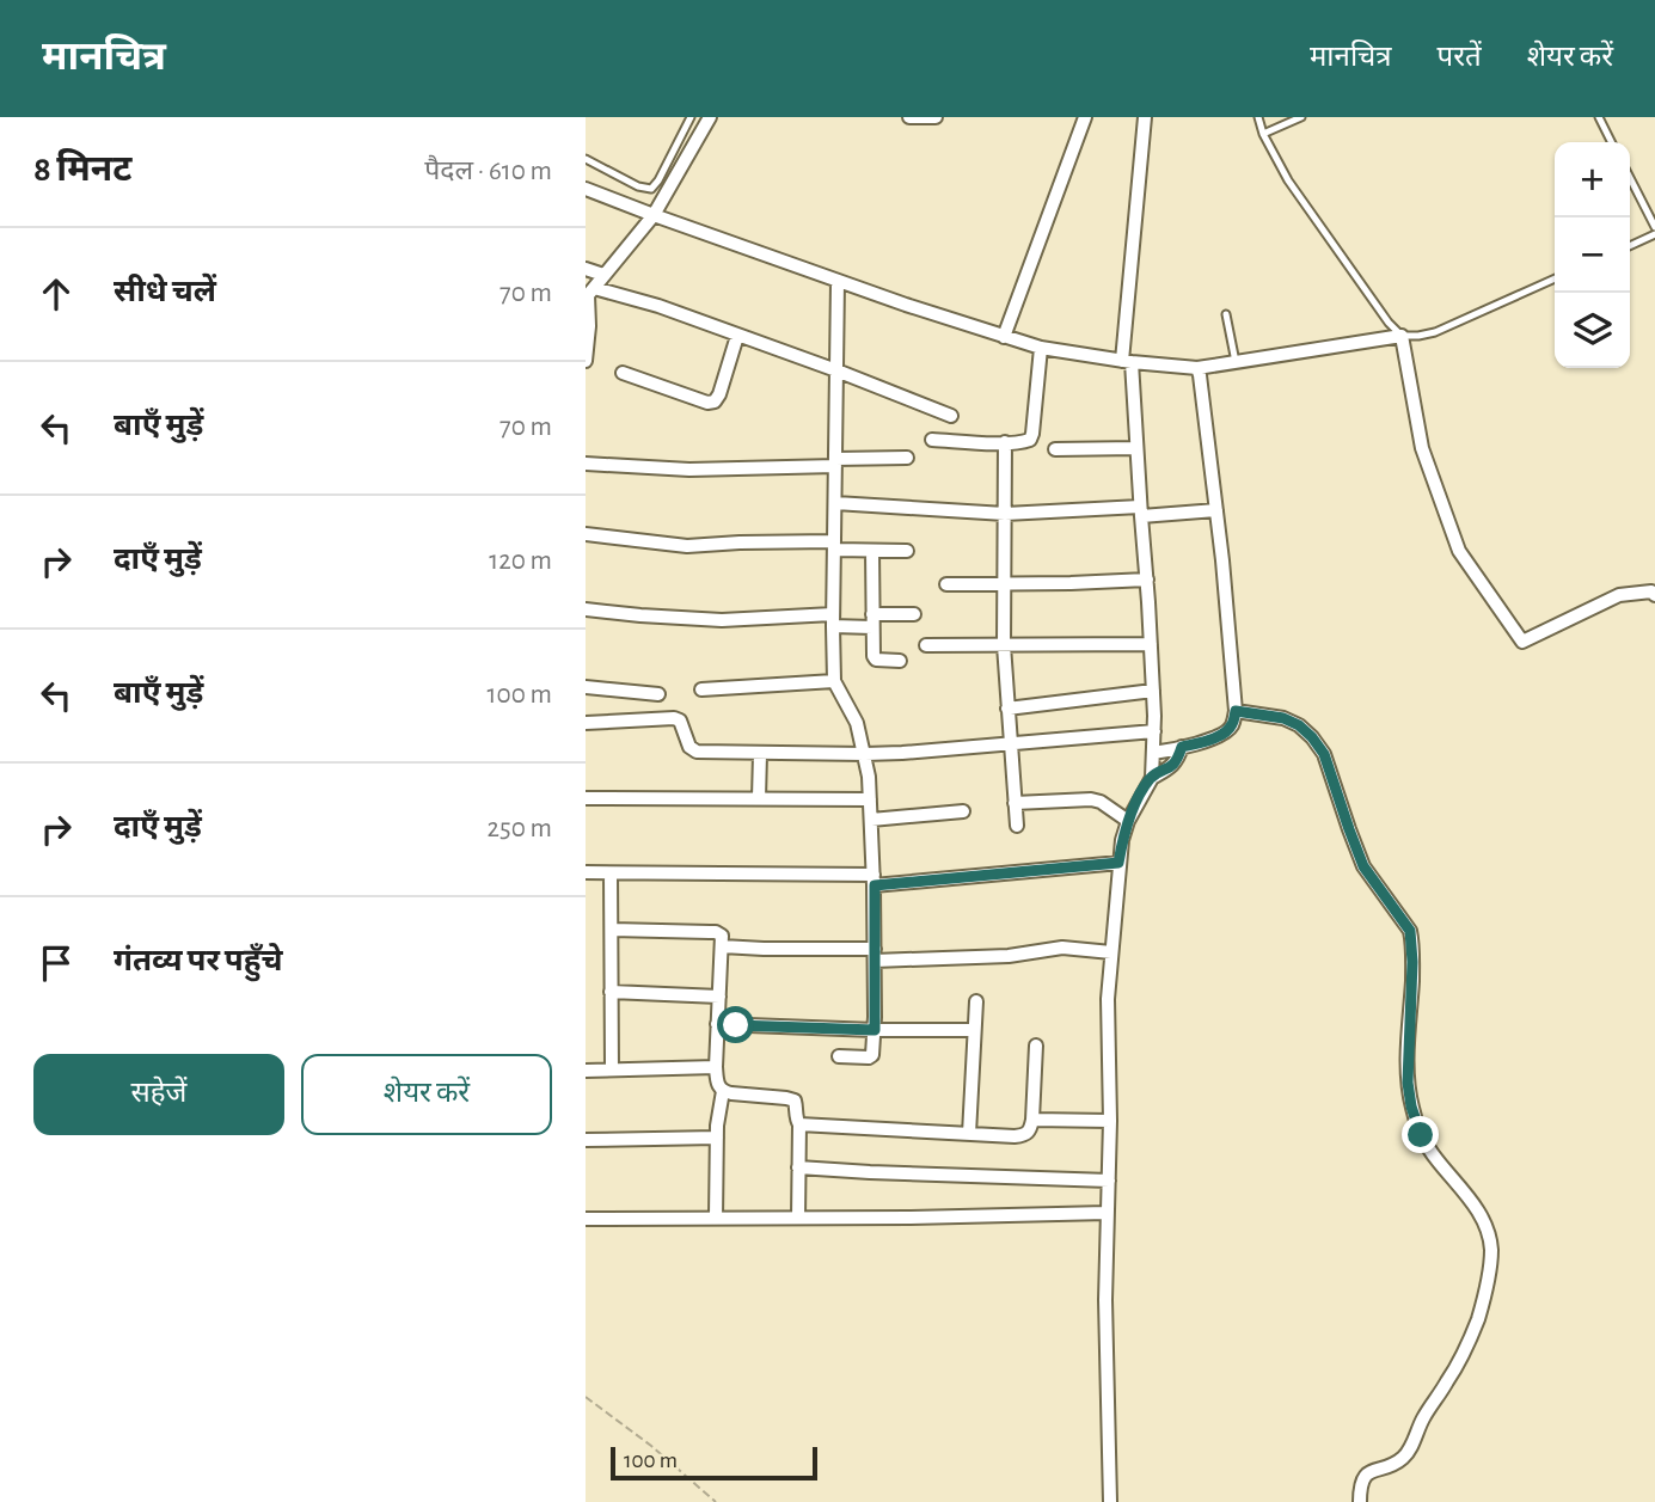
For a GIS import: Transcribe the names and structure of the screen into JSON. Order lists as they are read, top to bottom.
{
  "scale_bar": "100 m",
  "page": {
    "header": "मानचित्र",
    "nav": ["मानचित्र", "परतें", "शेयर करें"],
    "heading": ["8 मिनट", "पैदल · 610 m"],
    "map_buttons": ["+", "−"],
    "list": [
      ["सीधे चलें", "70 m"],
      ["बाएँ मुड़ें", "70 m"],
      ["दाएँ मुड़ें", "120 m"],
      ["बाएँ मुड़ें", "100 m"],
      ["दाएँ मुड़ें", "250 m"],
      "गंतव्य पर पहुँचे"
    ],
    "buttons": ["सहेजें", "शेयर करें"],
    "scale": "100 m"
  }
}
